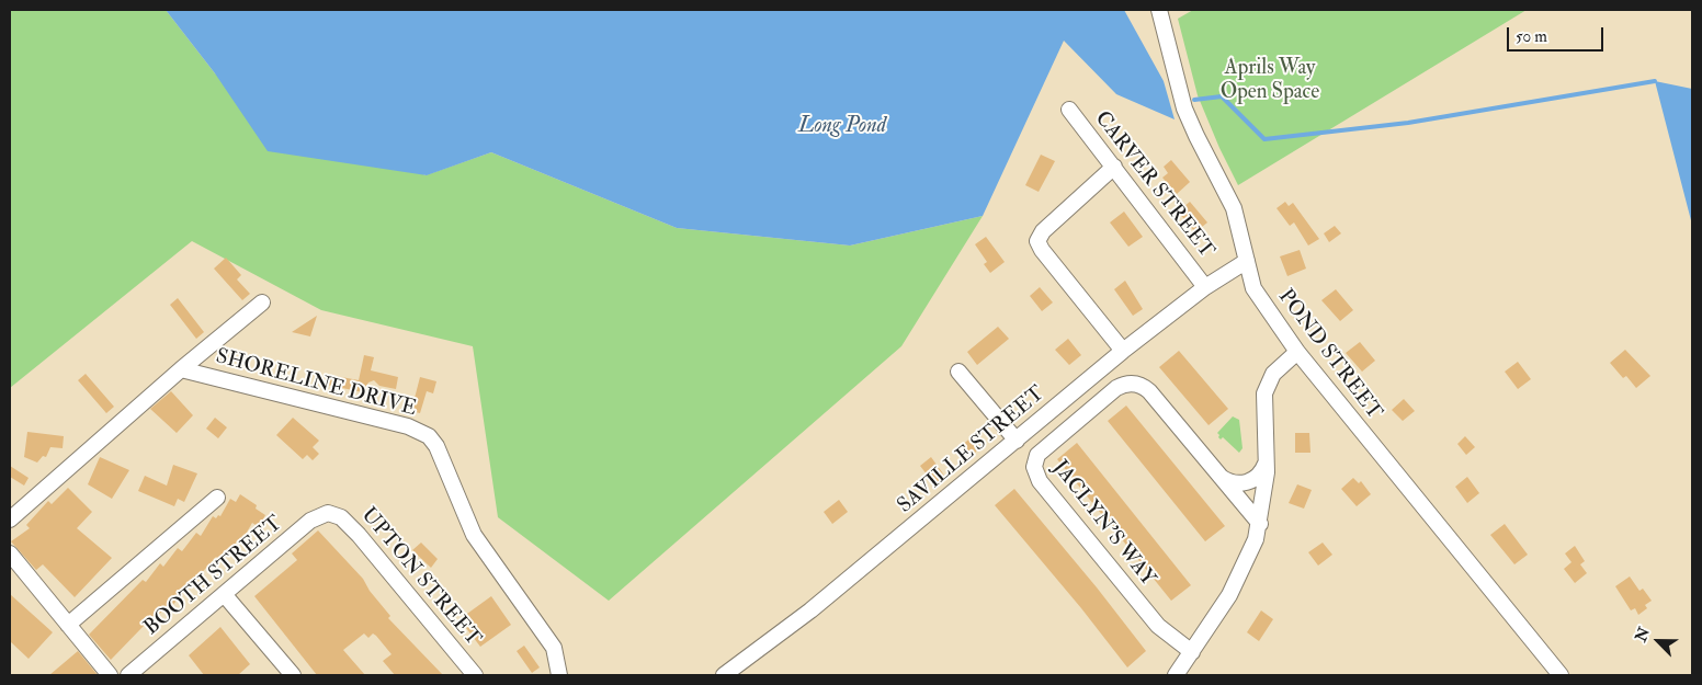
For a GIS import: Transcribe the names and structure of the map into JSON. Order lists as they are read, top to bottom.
{
  "streets": {
    "street": [
      "CARVER STREET",
      "POND STREET",
      "SHORELINE DRIVE",
      "SAVILLE STREET",
      "JACLYN'S WAY",
      "BOOTH STREET",
      "UPTON STREET"
    ]
  },
  "crossings": [
    ["CARVER STREET", "SAVILLE STREET"],
    ["POND STREET", "SAVILLE STREET"],
    ["BOOTH STREET", "UPTON STREET"]
  ],
  "water": ["Long Pond"],
  "parks": ["Aprils Way Open Space"],
  "scale_bar": "50 m",
  "north": "top left"
}
